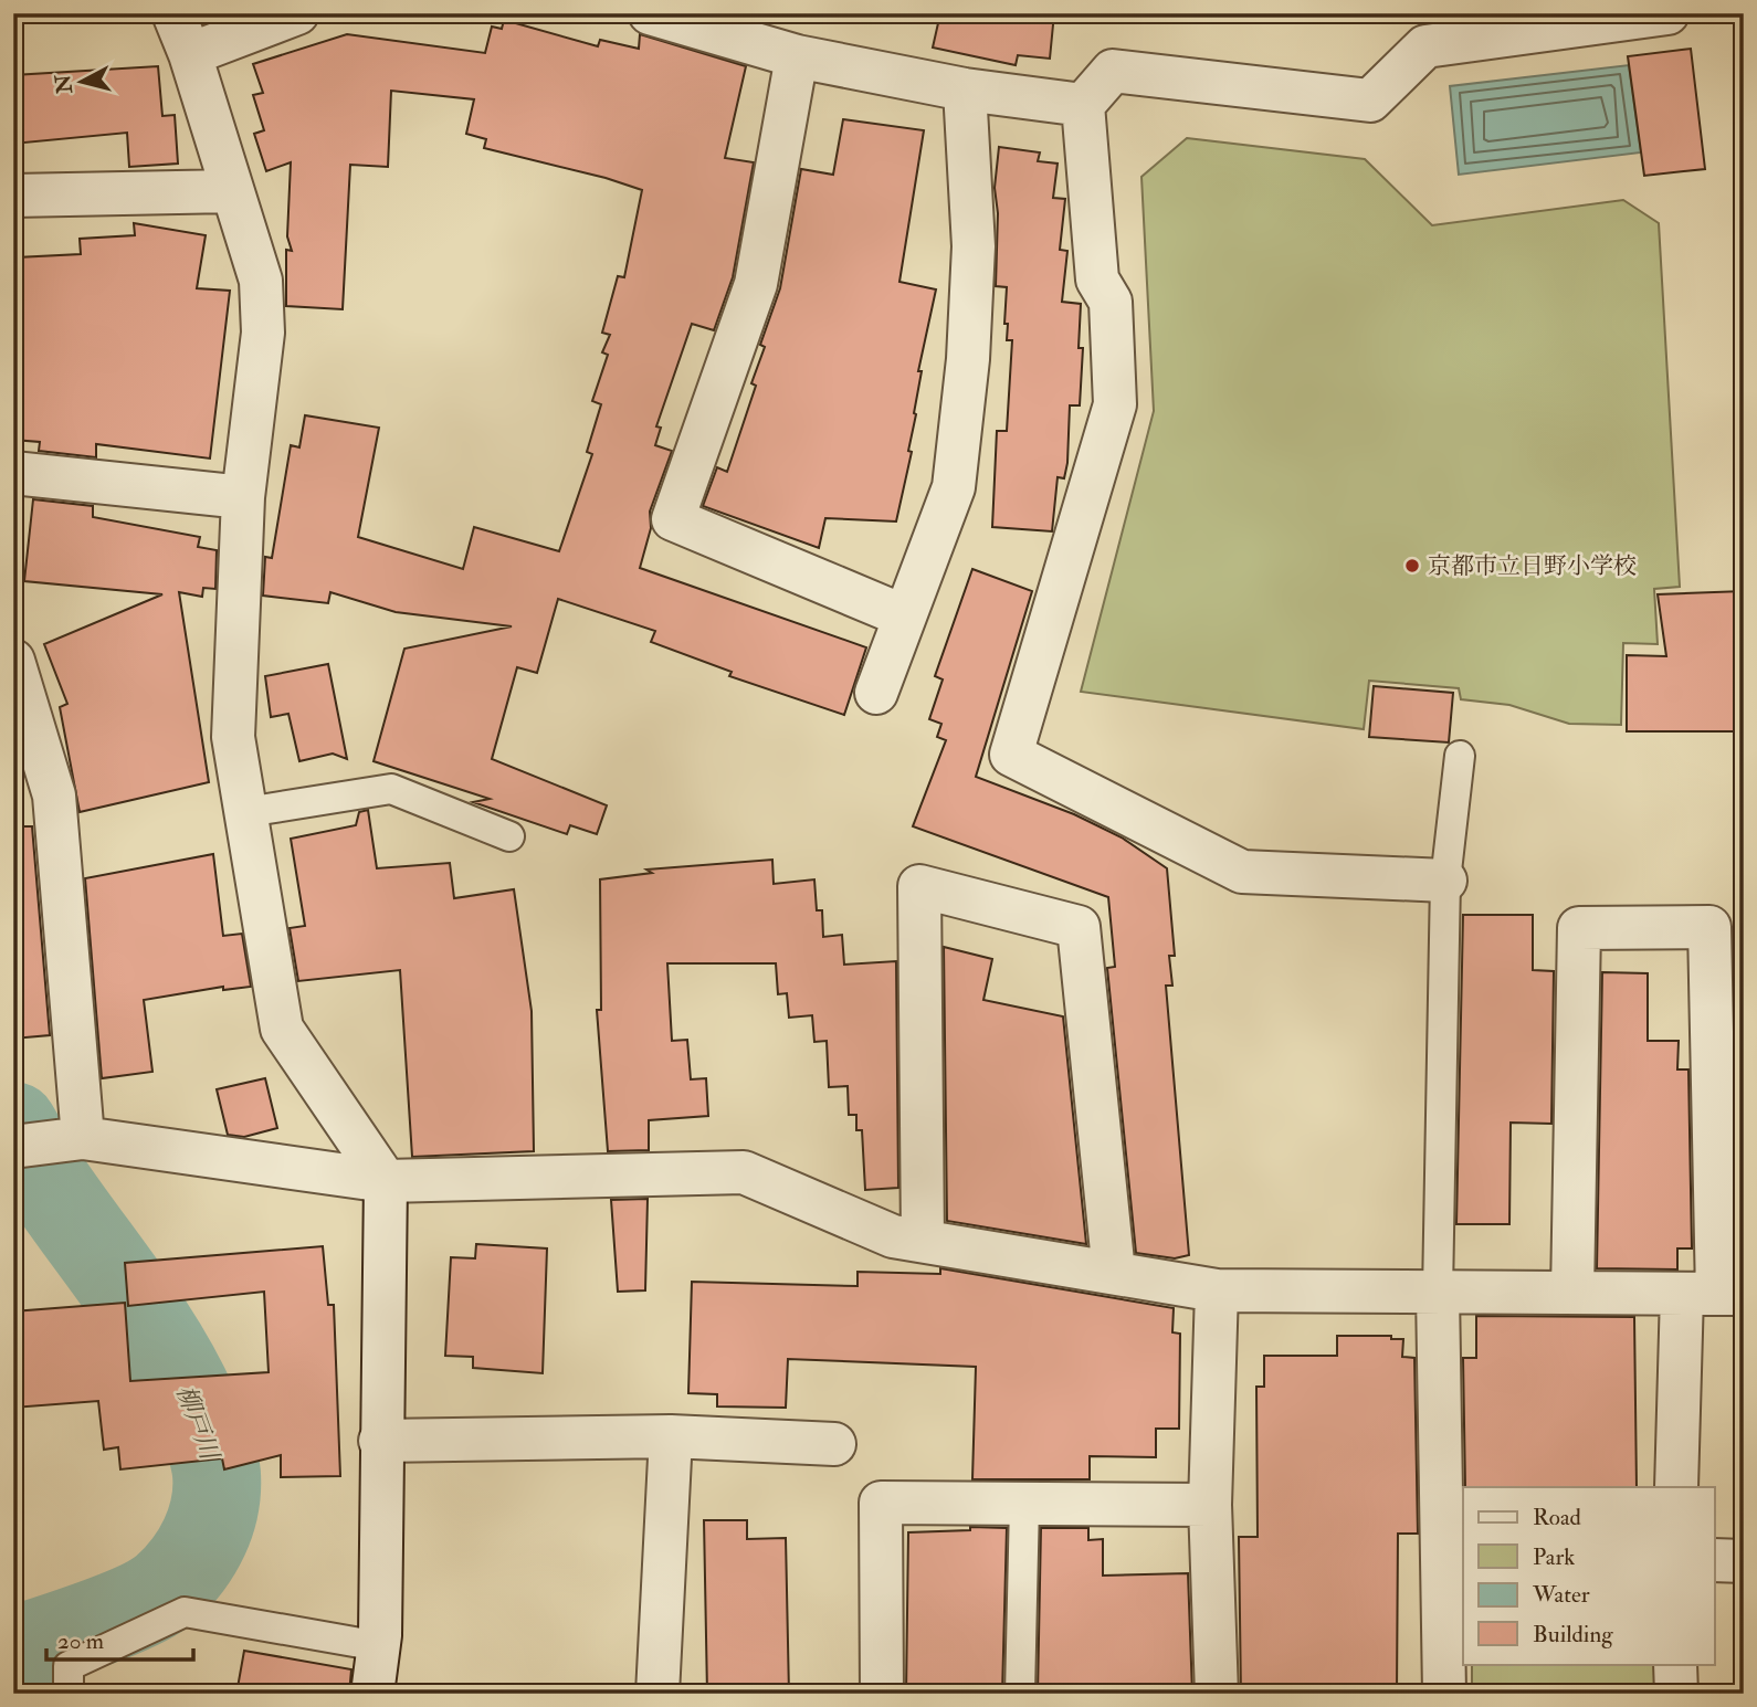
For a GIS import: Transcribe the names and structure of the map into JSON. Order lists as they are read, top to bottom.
{
  "water": ["柳戸川"],
  "places": ["京都市立日野小学校"],
  "legend": [
    "Road",
    "Park",
    "Water",
    "Building"
  ],
  "scale_bar": "20 m",
  "north": "left"
}
